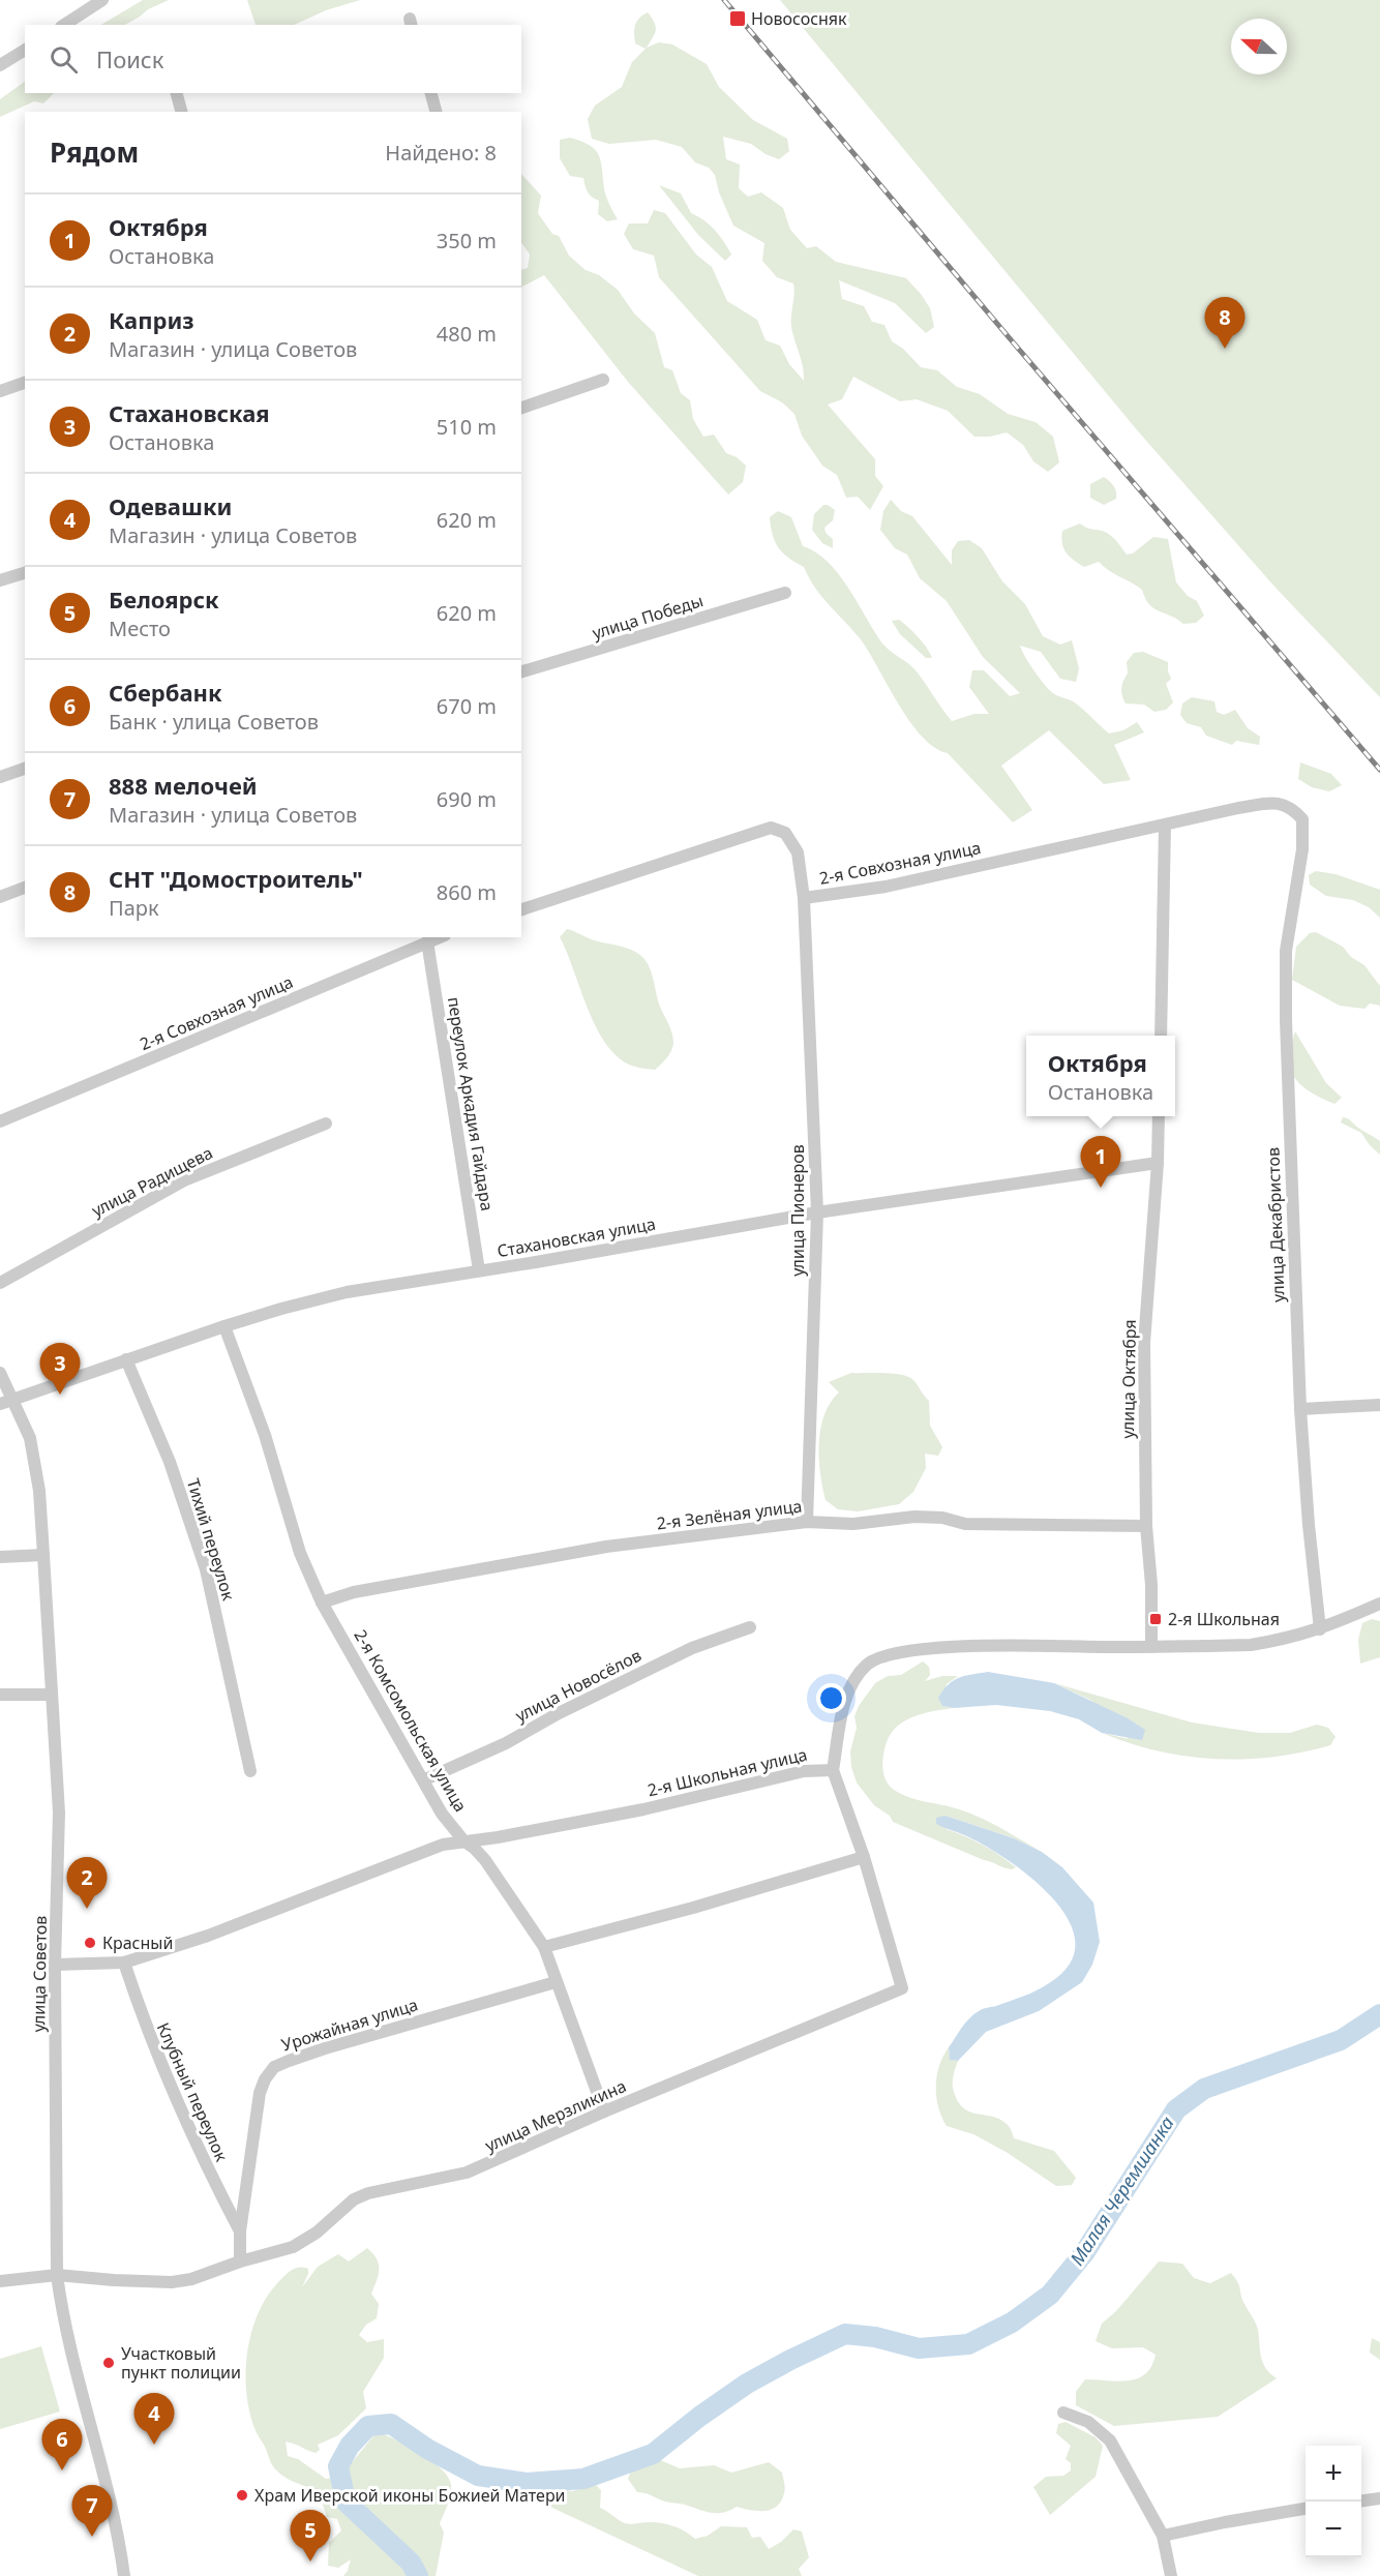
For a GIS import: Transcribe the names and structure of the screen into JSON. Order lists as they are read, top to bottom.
{
  "streets": {
    "street": [
      "улица Победы",
      "2-я Совхозная улица",
      "переулок Аркадия Гайдара",
      "улица Радищева",
      "улица Пионеров",
      "улица Декабристов",
      "Стахановская улица",
      "улица Октября",
      "2-я Зелёная улица",
      "Тихий переулок",
      "улица Новосёлов",
      "2-я Комсомольская улица",
      "2-я Школьная улица",
      "улица Советов",
      "Урожайная улица",
      "Клубный переулок",
      "улица Мерзликина"
    ]
  },
  "crossings": [
    ["2-я Совхозная улица", "переулок Аркадия Гайдара"],
    ["2-я Совхозная улица", "улица Пионеров"],
    ["2-я Совхозная улица", "улица Декабристов"],
    ["переулок Аркадия Гайдара", "Стахановская улица"],
    ["улица Пионеров", "Стахановская улица"],
    ["улица Пионеров", "2-я Зелёная улица"],
    ["улица Декабристов", "2-я Школьная улица"],
    ["Стахановская улица", "улица Октября"],
    ["Стахановская улица", "Тихий переулок"],
    ["Стахановская улица", "2-я Комсомольская улица"],
    ["Стахановская улица", "улица Советов"],
    ["улица Октября", "2-я Зелёная улица"],
    ["улица Октября", "2-я Школьная улица"],
    ["2-я Зелёная улица", "2-я Комсомольская улица"],
    ["улица Новосёлов", "2-я Комсомольская улица"],
    ["2-я Комсомольская улица", "2-я Школьная улица"],
    ["2-я Комсомольская улица", "Урожайная улица"],
    ["2-я Комсомольская улица", "улица Мерзликина"],
    ["2-я Школьная улица", "улица Советов"],
    ["2-я Школьная улица", "Клубный переулок"],
    ["2-я Школьная улица", "улица Мерзликина"],
    ["улица Советов", "улица Мерзликина"],
    ["Урожайная улица", "Клубный переулок"],
    ["Урожайная улица", "улица Мерзликина"]
  ],
  "water": ["Малая Черемшанка"],
  "places": {
    "transit": ["Новососняк", "2-я Школьная"],
    "other": ["Красный", "Участковый пункт полиции", "Храм Иверской иконы Божией Матери"]
  },
  "north": "left",
  "page": {
    "search": "Поиск",
    "heading": ["Рядом", "Найдено: 8"],
    "list": [
      {
        "mark": "1",
        "name": "Октября",
        "note": "Остановка",
        "value": "350 m"
      },
      {
        "mark": "2",
        "name": "Каприз",
        "note": "Магазин · улица Советов",
        "value": "480 m"
      },
      {
        "mark": "3",
        "name": "Стахановская",
        "note": "Остановка",
        "value": "510 m"
      },
      {
        "mark": "4",
        "name": "Одевашки",
        "note": "Магазин · улица Советов",
        "value": "620 m"
      },
      {
        "mark": "5",
        "name": "Белоярск",
        "note": "Место",
        "value": "620 m"
      },
      {
        "mark": "6",
        "name": "Сбербанк",
        "note": "Банк · улица Советов",
        "value": "670 m"
      },
      {
        "mark": "7",
        "name": "888 мелочей",
        "note": "Магазин · улица Советов",
        "value": "690 m"
      },
      {
        "mark": "8",
        "name": "СНТ \"Домостроитель\"",
        "note": "Парк",
        "value": "860 m"
      }
    ],
    "pins": [
      "8",
      "1",
      "3",
      "2",
      "4",
      "6",
      "7",
      "5"
    ],
    "popup": ["Октября", "Остановка"],
    "map_buttons": ["+", "−"]
  }
}
